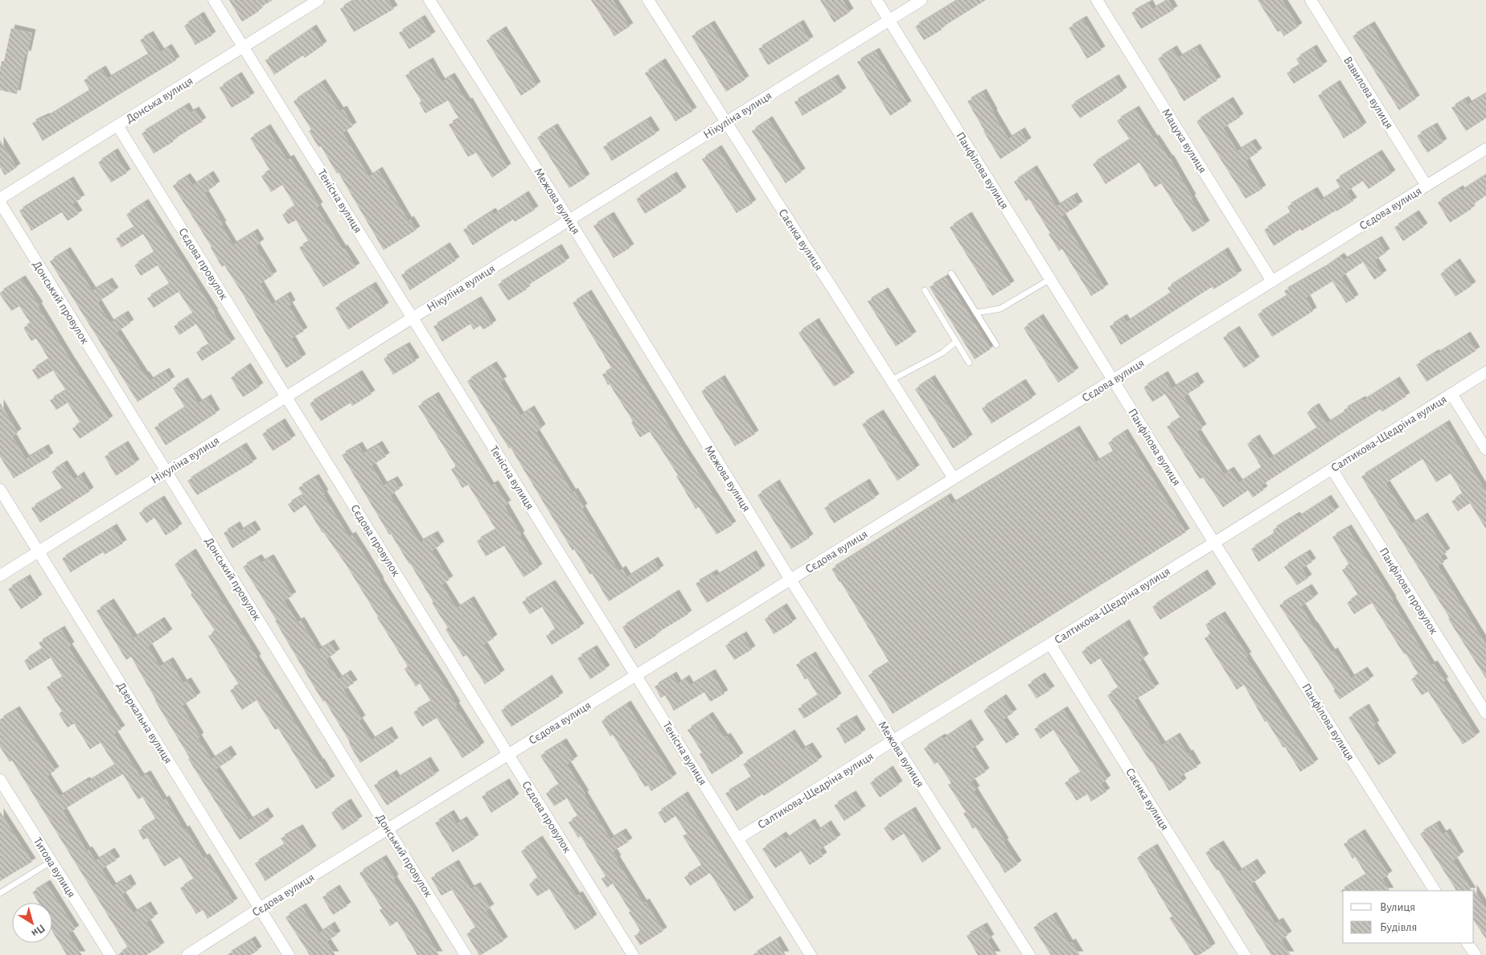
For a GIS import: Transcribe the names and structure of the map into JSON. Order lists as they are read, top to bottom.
{
  "streets": {
    "street": [
      "Вавилова вулиця",
      "Донська вулиця",
      "Нікуліна вулиця",
      "Мацука вулиця",
      "Панфілова вулиця",
      "Тенісна вулиця",
      "Межова вулиця",
      "Сєдова вулиця",
      "Саєнка вулиця",
      "Сєдова провулок",
      "Донський провулок",
      "Салтикова-Щедріна вулиця",
      "Панфілова провулок",
      "Дзеркальна вулиця",
      "Титова вулиця"
    ]
  },
  "crossings": [
    ["Вавилова вулиця", "Сєдова вулиця"],
    ["Донська вулиця", "Тенісна вулиця"],
    ["Донська вулиця", "Сєдова провулок"],
    ["Нікуліна вулиця", "Панфілова вулиця"],
    ["Нікуліна вулиця", "Тенісна вулиця"],
    ["Нікуліна вулиця", "Межова вулиця"],
    ["Нікуліна вулиця", "Саєнка вулиця"],
    ["Нікуліна вулиця", "Сєдова провулок"],
    ["Нікуліна вулиця", "Донський провулок"],
    ["Нікуліна вулиця", "Дзеркальна вулиця"],
    ["Мацука вулиця", "Сєдова вулиця"],
    ["Панфілова вулиця", "Сєдова вулиця"],
    ["Панфілова вулиця", "Салтикова-Щедріна вулиця"],
    ["Тенісна вулиця", "Сєдова вулиця"],
    ["Тенісна вулиця", "Салтикова-Щедріна вулиця"],
    ["Межова вулиця", "Сєдова вулиця"],
    ["Межова вулиця", "Салтикова-Щедріна вулиця"],
    ["Сєдова вулиця", "Саєнка вулиця"],
    ["Сєдова вулиця", "Сєдова провулок"],
    ["Сєдова вулиця", "Донський провулок"],
    ["Сєдова вулиця", "Дзеркальна вулиця"],
    ["Саєнка вулиця", "Салтикова-Щедріна вулиця"],
    ["Салтикова-Щедріна вулиця", "Панфілова провулок"]
  ],
  "legend": ["Вулиця", "Будівля"],
  "north": "bottom right"
}
